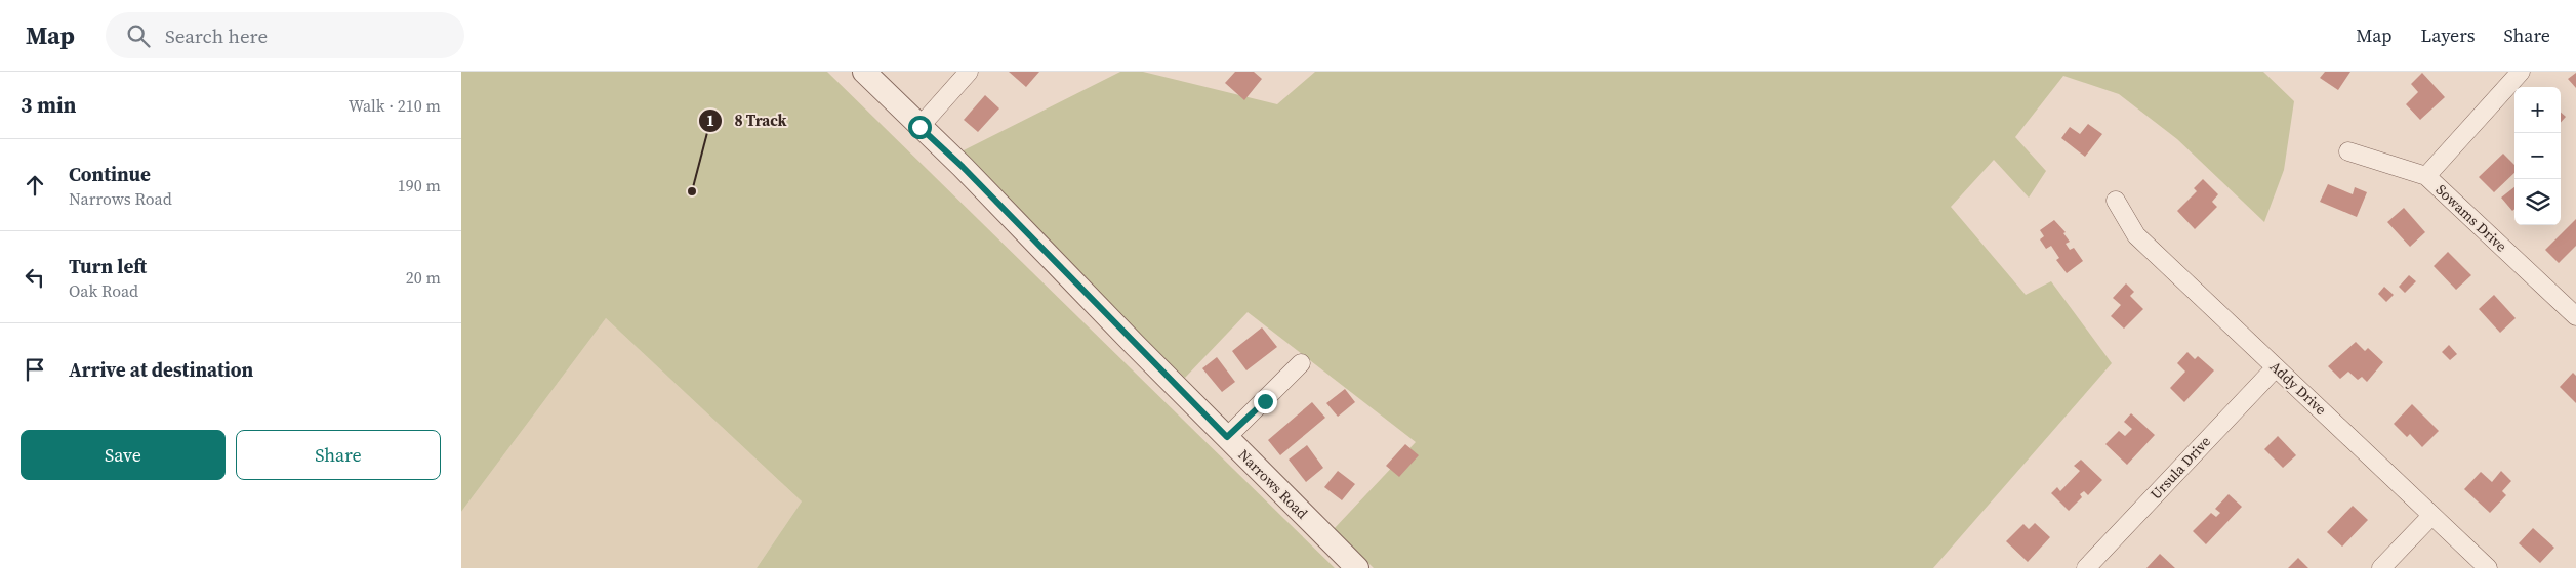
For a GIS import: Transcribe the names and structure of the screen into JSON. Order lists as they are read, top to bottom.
{
  "streets": {
    "street": [
      "Sowams Drive",
      "Addy Drive",
      "Ursula Drive",
      "Narrows Road"
    ]
  },
  "crossings": [
    ["Addy Drive", "Ursula Drive"]
  ],
  "places": ["8 Track"],
  "page": {
    "header": "Map",
    "search": "Search here",
    "nav": ["Map", "Layers", "Share"],
    "heading": ["3 min", "Walk · 210 m"],
    "map_buttons": ["+", "−"],
    "list": [
      ["Continue", "Narrows Road", "190 m"],
      ["Turn left", "Oak Road", "20 m"],
      "Arrive at destination"
    ],
    "buttons": ["Save", "Share"]
  }
}
